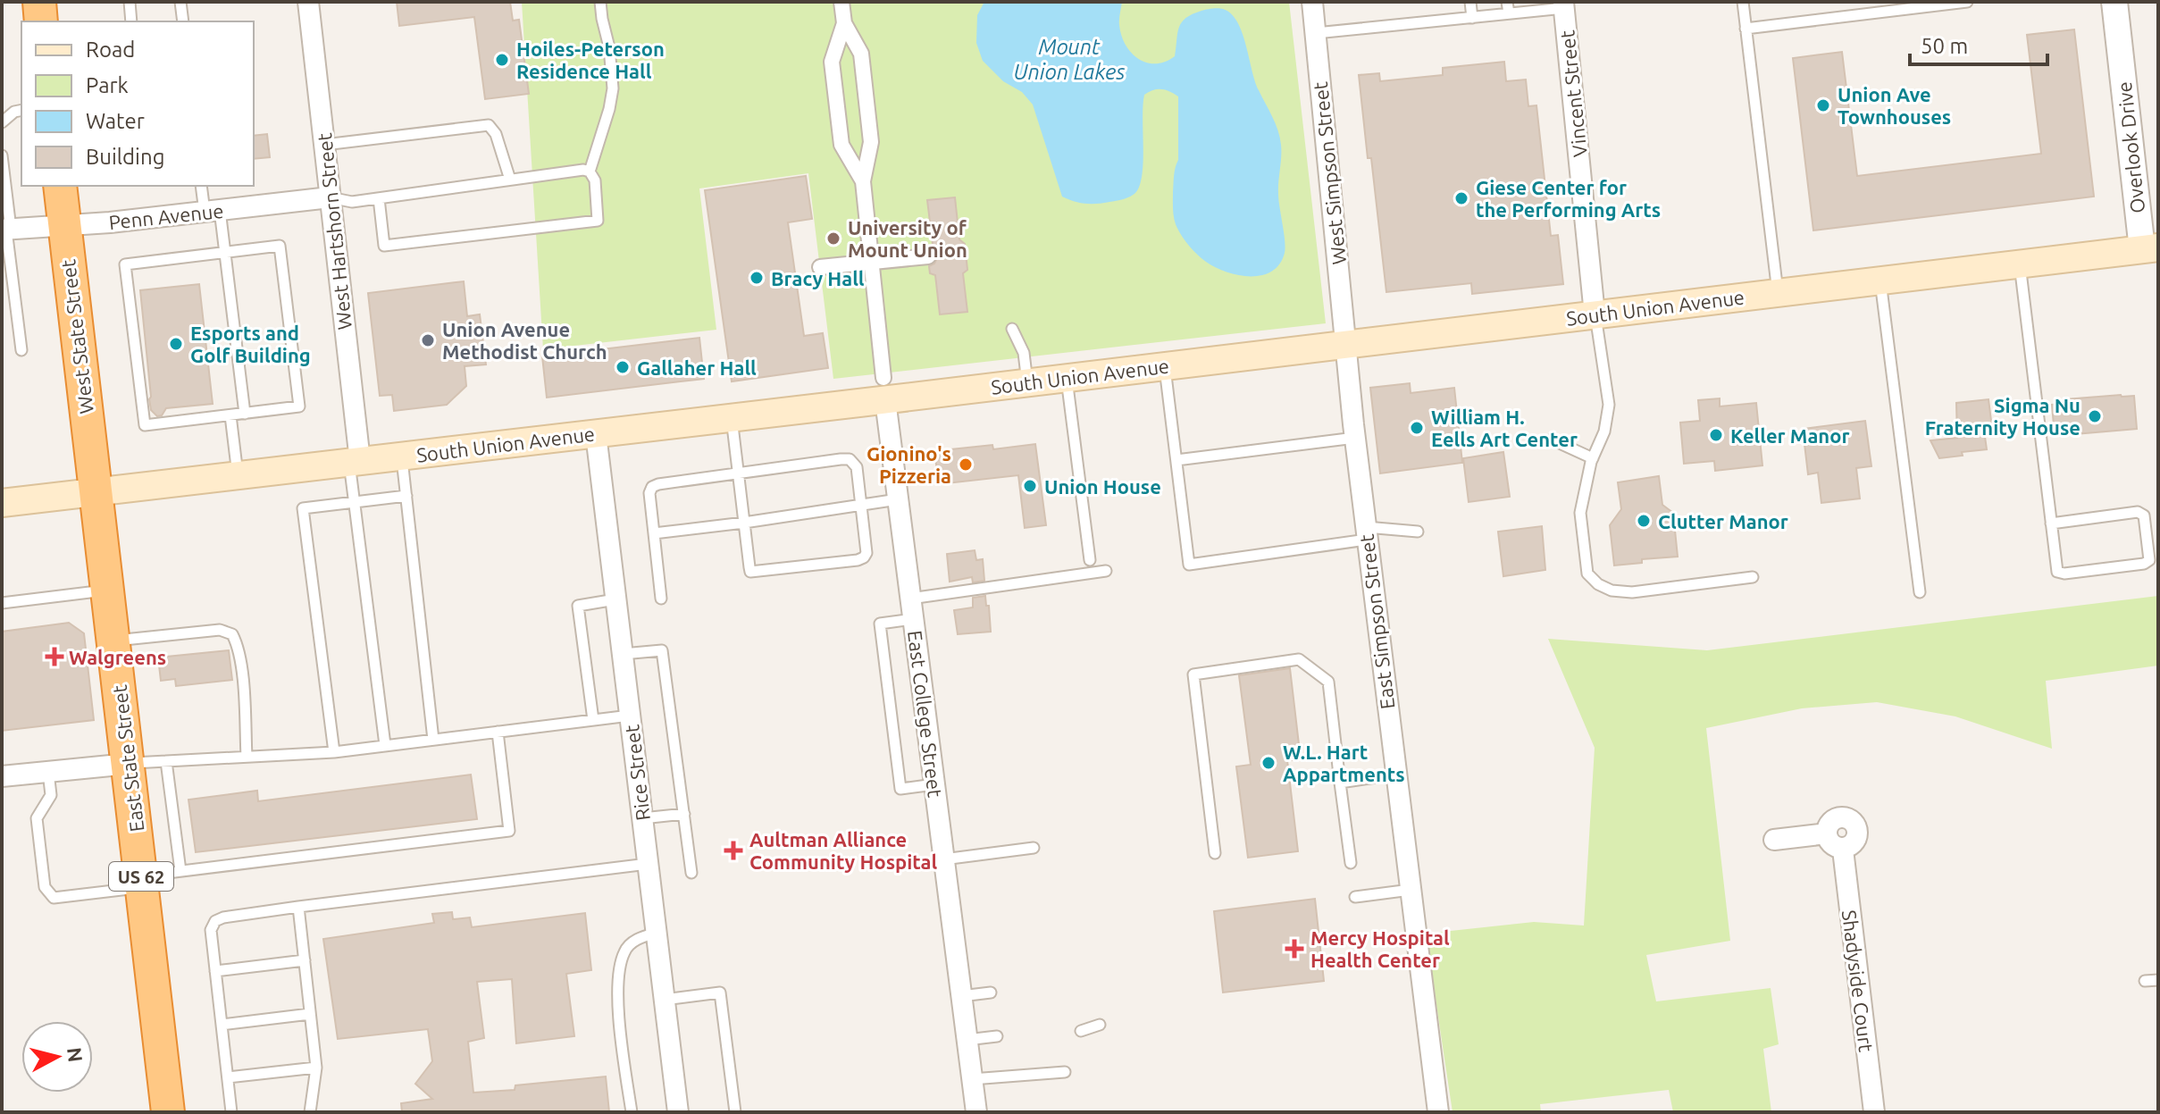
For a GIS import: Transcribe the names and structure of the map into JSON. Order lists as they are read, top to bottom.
{
  "streets": {
    "highway": ["West State Street", "East State Street", "US 62"],
    "main road": ["South Union Avenue"],
    "street": [
      "Vincent Street",
      "Overlook Drive",
      "West Simpson Street",
      "Penn Avenue",
      "West Hartshorn Street",
      "East Simpson Street",
      "East College Street",
      "Rice Street",
      "Shadyside Court"
    ]
  },
  "crossings": [
    ["Vincent Street", "South Union Avenue"],
    ["Overlook Drive", "South Union Avenue"],
    ["West Simpson Street", "South Union Avenue"],
    ["West Simpson Street", "East Simpson Street"],
    ["Penn Avenue", "West Hartshorn Street"],
    ["Penn Avenue", "West State Street"],
    ["West Hartshorn Street", "South Union Avenue"],
    ["South Union Avenue", "West State Street"],
    ["South Union Avenue", "East Simpson Street"],
    ["South Union Avenue", "East College Street"],
    ["South Union Avenue", "East State Street"],
    ["South Union Avenue", "Rice Street"],
    ["West State Street", "East State Street"]
  ],
  "water": ["Mount Union Lakes"],
  "places": {
    "other": [
      "Hoiles-Peterson Residence Hall",
      "Union Ave Townhouses",
      "Giese Center for the Performing Arts",
      "University of Mount Union",
      "Bracy Hall",
      "Union Avenue Methodist Church",
      "Esports and Golf Building",
      "Gallaher Hall",
      "Sigma Nu Fraternity House",
      "William H. Eells Art Center",
      "Keller Manor",
      "Gionino's Pizzeria",
      "Union House",
      "Clutter Manor",
      "W.L. Hart Appartments"
    ],
    "health": ["Walgreens", "Aultman Alliance Community Hospital", "Mercy Hospital Health Center"]
  },
  "legend": [
    "Road",
    "Park",
    "Water",
    "Building"
  ],
  "scale_bar": "50 m",
  "north": "right"
}
